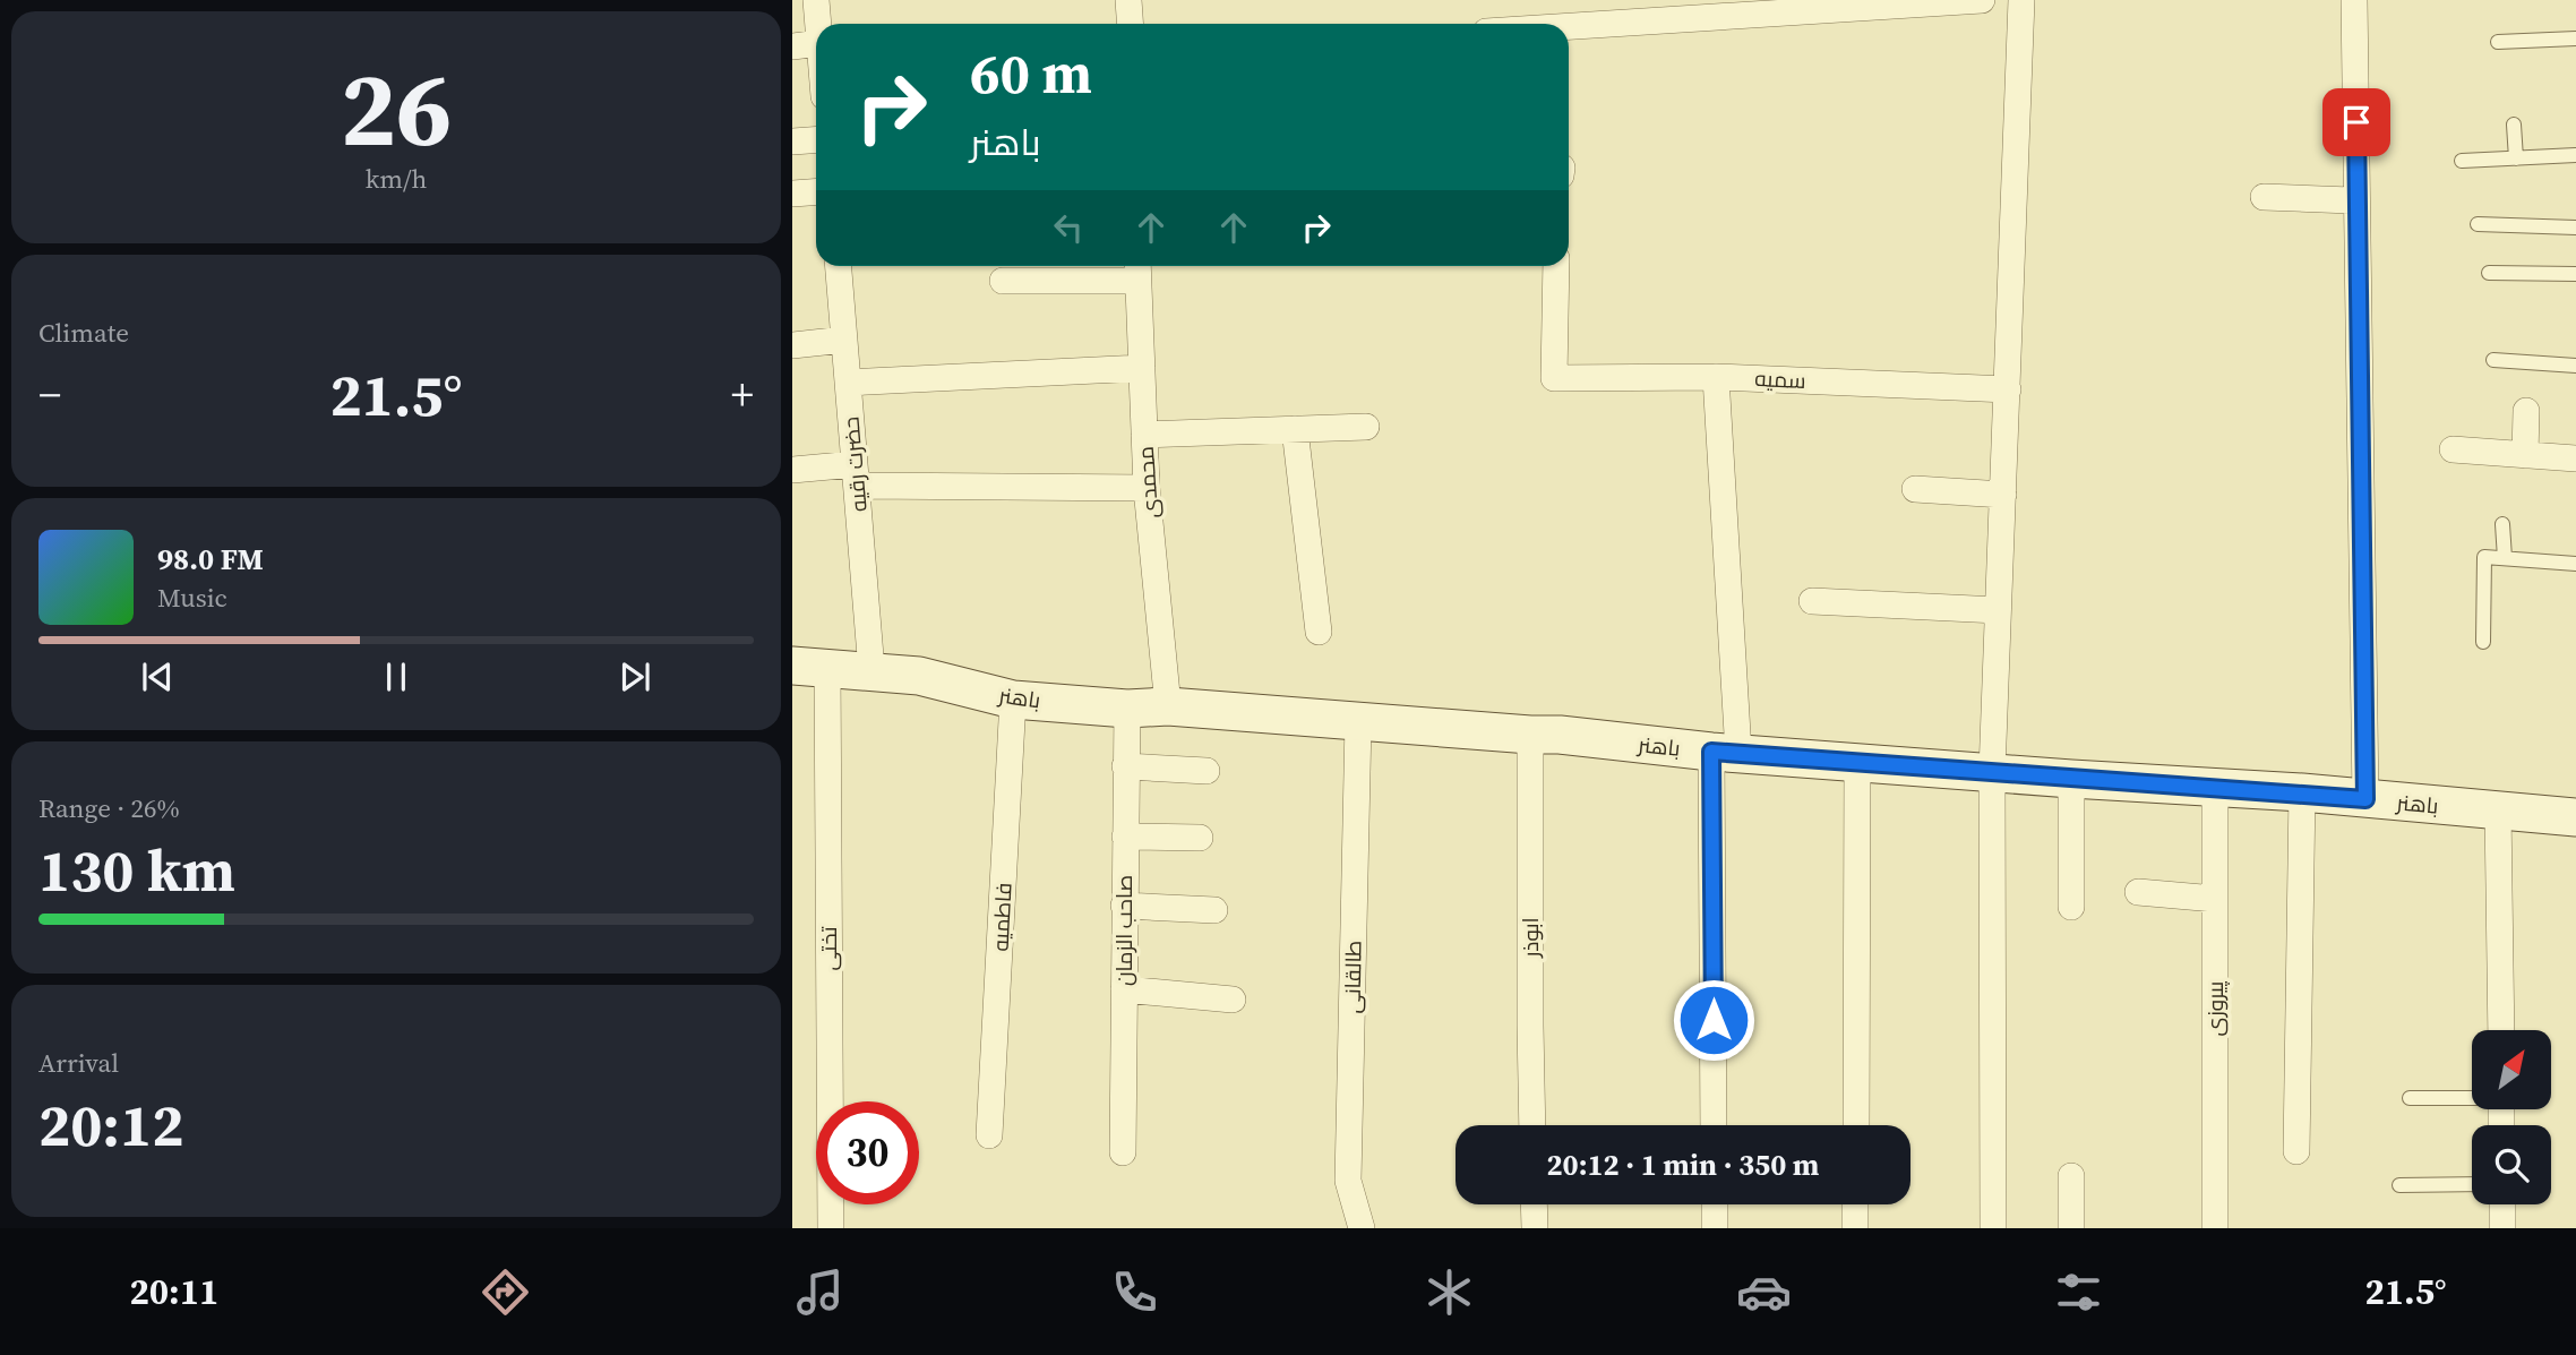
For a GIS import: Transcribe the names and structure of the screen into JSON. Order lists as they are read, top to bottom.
{
  "streets": {
    "street": [
      "سمیه",
      "حضرت رقیه",
      "محمدی",
      "باهنر",
      "فاطمیه",
      "صاحب الزمان",
      "ابوذر",
      "تختی",
      "طالقانی",
      "پیروزی"
    ]
  },
  "crossings": [
    ["حضرت رقیه", "باهنر"],
    ["محمدی", "باهنر"],
    ["باهنر", "فاطمیه"],
    ["باهنر", "صاحب الزمان"],
    ["باهنر", "ابوذر"],
    ["باهنر", "تختی"],
    ["باهنر", "طالقانی"],
    ["باهنر", "پیروزی"]
  ],
  "north": "top right",
  "page": {
    "tile": [
      ["26", "km/h"],
      "Climate",
      ["Range · 26%", "130 km"],
      ["Arrival", "20:12"]
    ],
    "turn": ["60 m", "باهنر"],
    "heat": ["−", "21.5°", "+"],
    "song": ["98.0 FM", "Music"],
    "limit": "30",
    "trip": "20:12 · 1 min · 350 m",
    "tabs": ["20:11", "21.5°"]
  }
}
